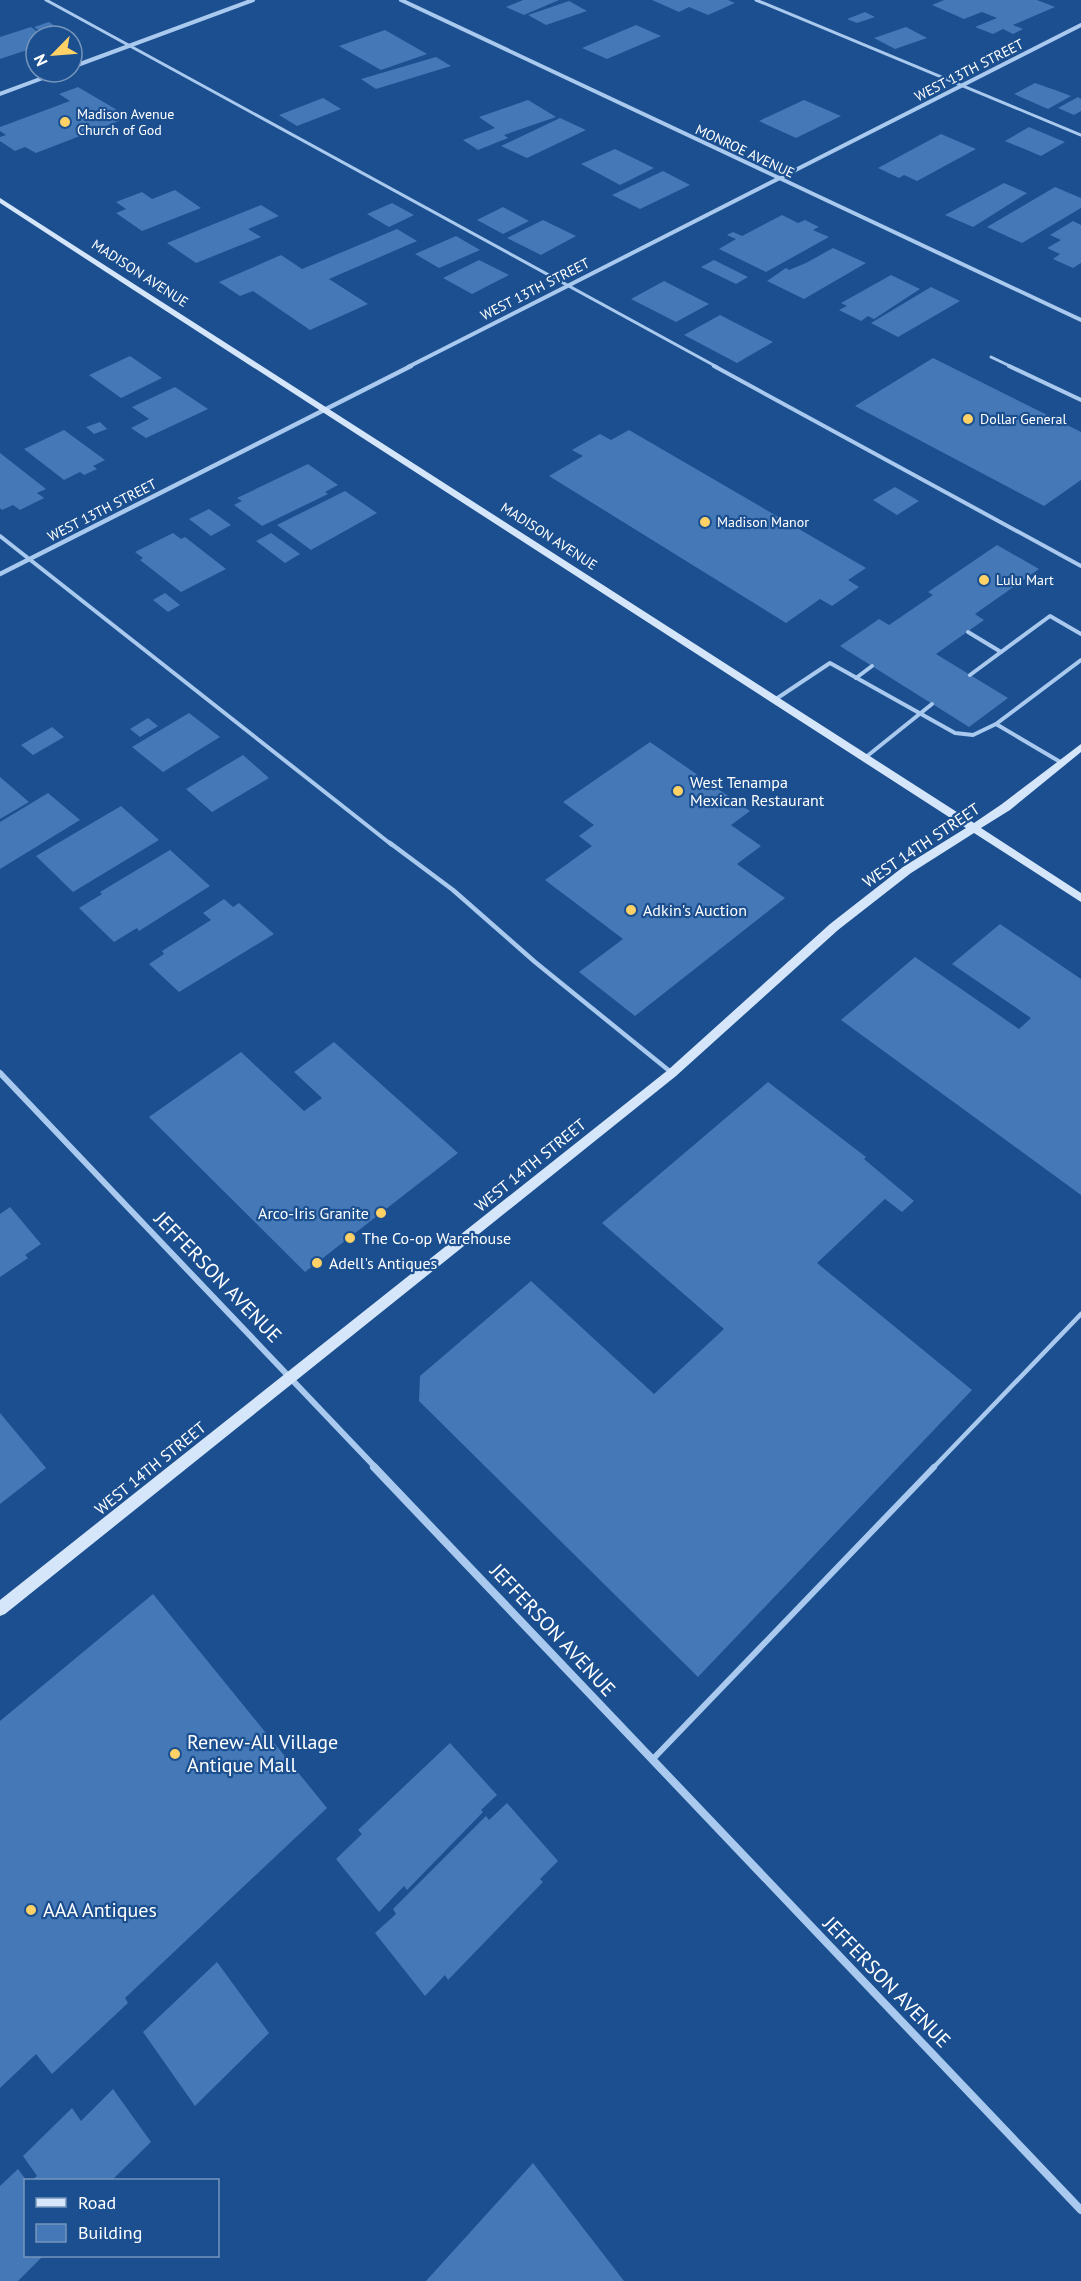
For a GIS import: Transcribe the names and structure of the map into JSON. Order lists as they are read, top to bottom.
{
  "streets": {
    "street": [
      "WEST 13TH STREET",
      "MONROE AVENUE",
      "MADISON AVENUE",
      "WEST 14TH STREET",
      "JEFFERSON AVENUE"
    ]
  },
  "crossings": [
    ["WEST 13TH STREET", "MONROE AVENUE"],
    ["WEST 13TH STREET", "MADISON AVENUE"],
    ["MADISON AVENUE", "WEST 14TH STREET"],
    ["WEST 14TH STREET", "JEFFERSON AVENUE"]
  ],
  "places": [
    "Madison Avenue Church of God",
    "Dollar General",
    "Madison Manor",
    "Lulu Mart",
    "West Tenampa Mexican Restaurant",
    "Adkin's Auction",
    "Arco-Iris Granite",
    "The Co-op Warehouse",
    "Adell's Antiques",
    "Renew-All Village Antique Mall",
    "AAA Antiques"
  ],
  "legend": ["Road", "Building"],
  "north": "bottom left"
}
